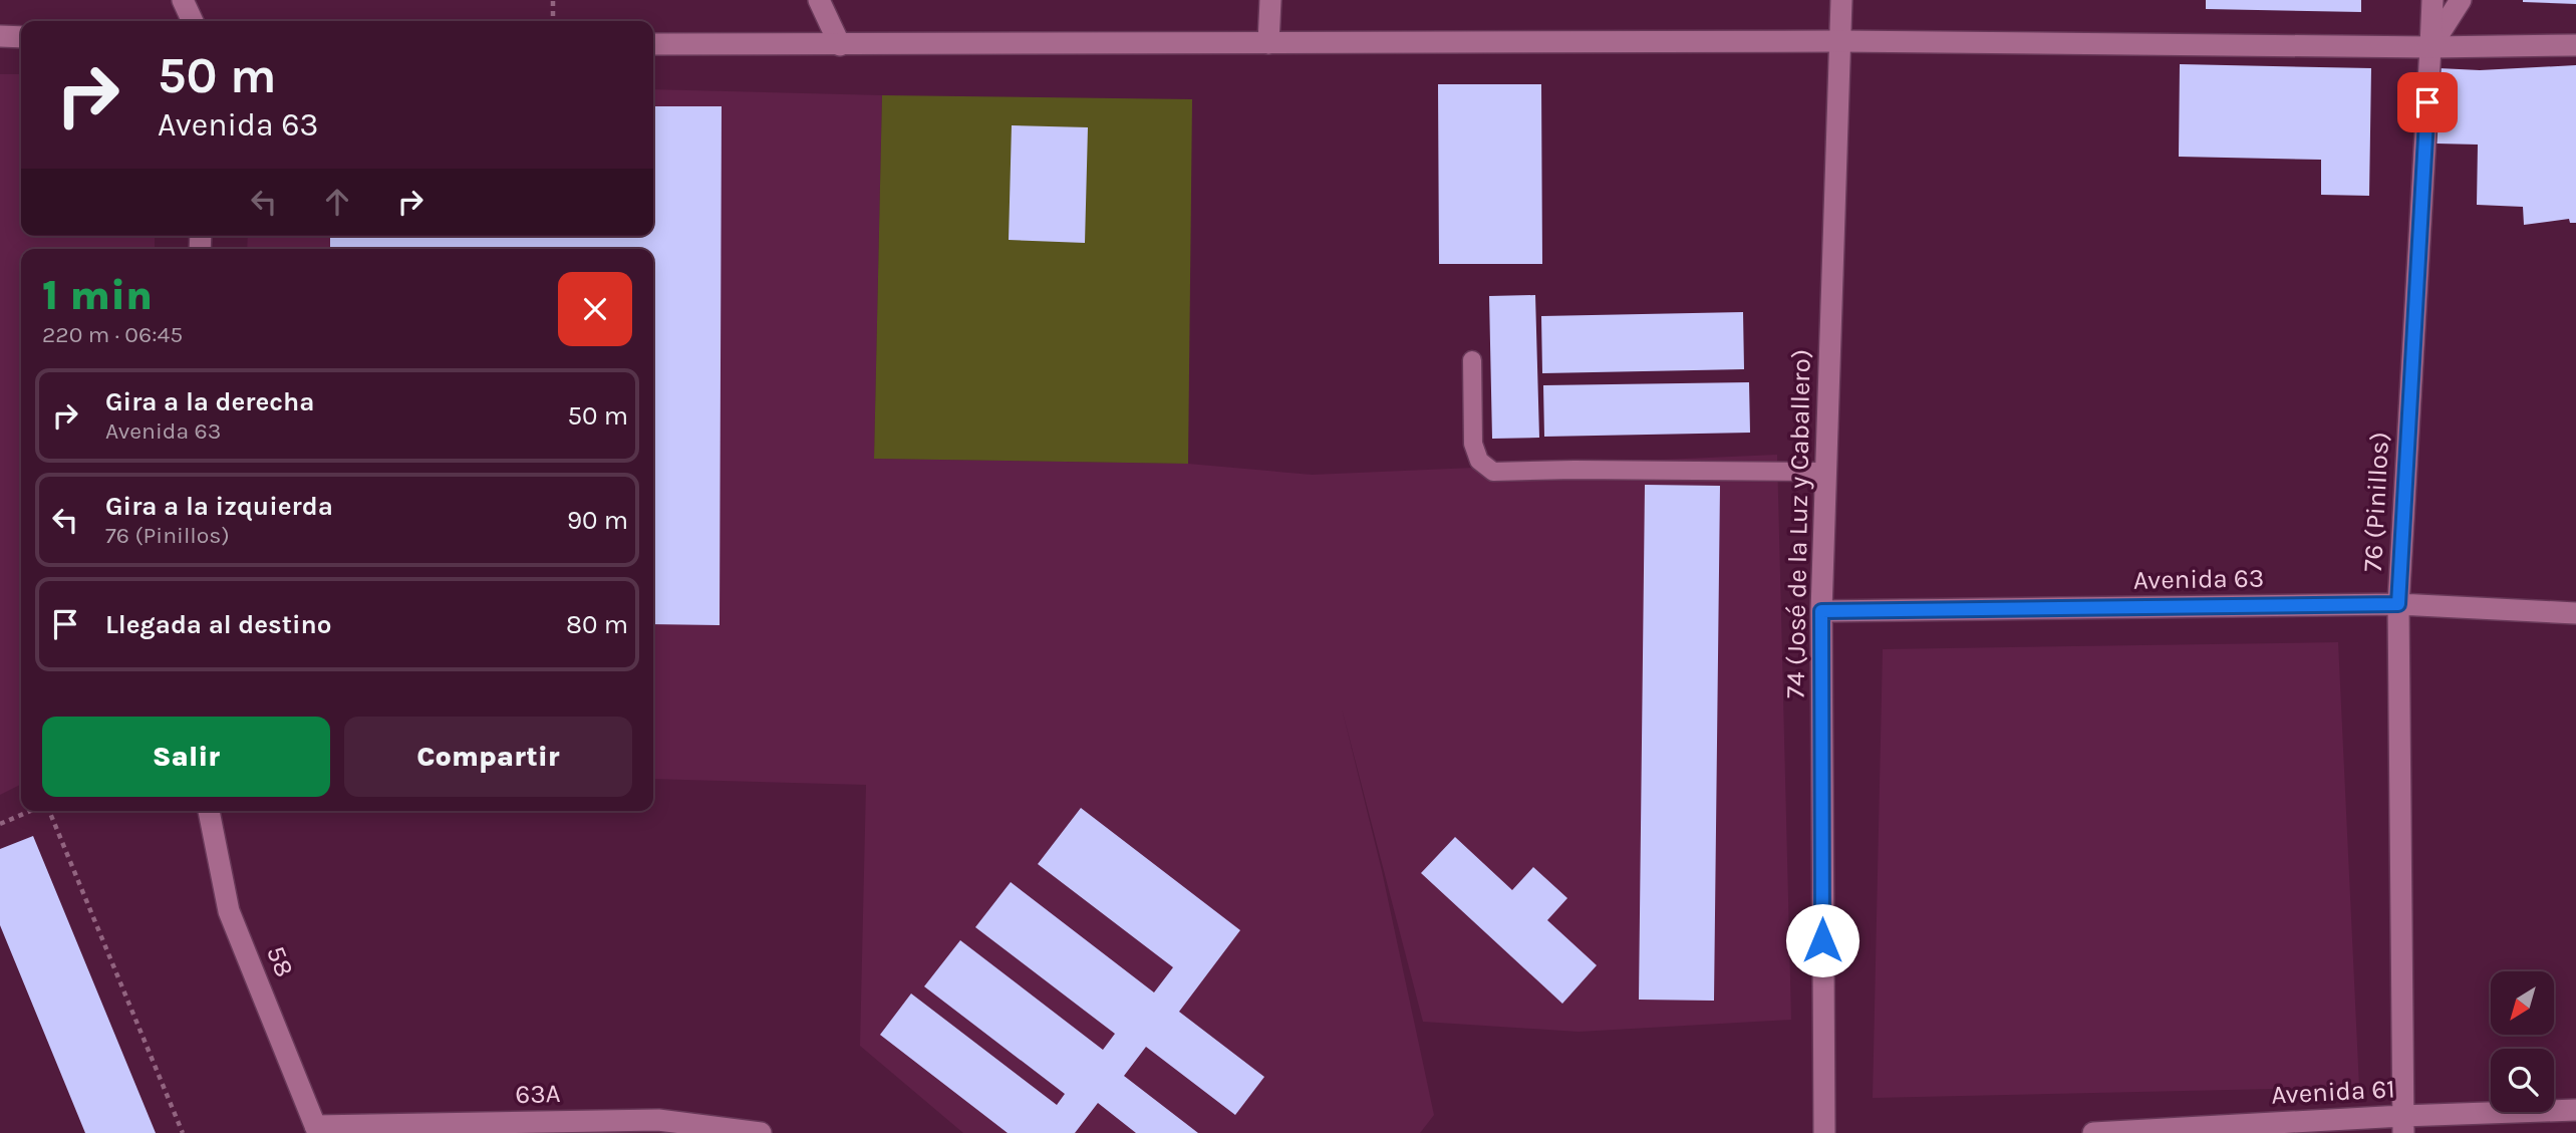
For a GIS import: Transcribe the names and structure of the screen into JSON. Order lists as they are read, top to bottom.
{
  "streets": {
    "street": [
      "76 (Pinillos)",
      "74 (José de la Luz y Caballero)",
      "Avenida 63",
      "58",
      "Avenida 61",
      "63A"
    ]
  },
  "crossings": [
    ["76 (Pinillos)", "Avenida 63"],
    ["76 (Pinillos)", "Avenida 61"],
    ["74 (José de la Luz y Caballero)", "Avenida 63"],
    ["58", "63A"]
  ],
  "north": "bottom left",
  "page": {
    "turn": ["50 m", "Avenida 63"],
    "heading": ["1 min", "220 m · 06:45"],
    "list": [
      {
        "name": "Gira a la derecha",
        "note": "Avenida 63",
        "value": "50 m"
      },
      {
        "name": "Gira a la izquierda",
        "note": "76 (Pinillos)",
        "value": "90 m"
      },
      {
        "name": "Llegada al destino",
        "value": "80 m"
      }
    ],
    "buttons": ["Salir", "Compartir"]
  }
}
